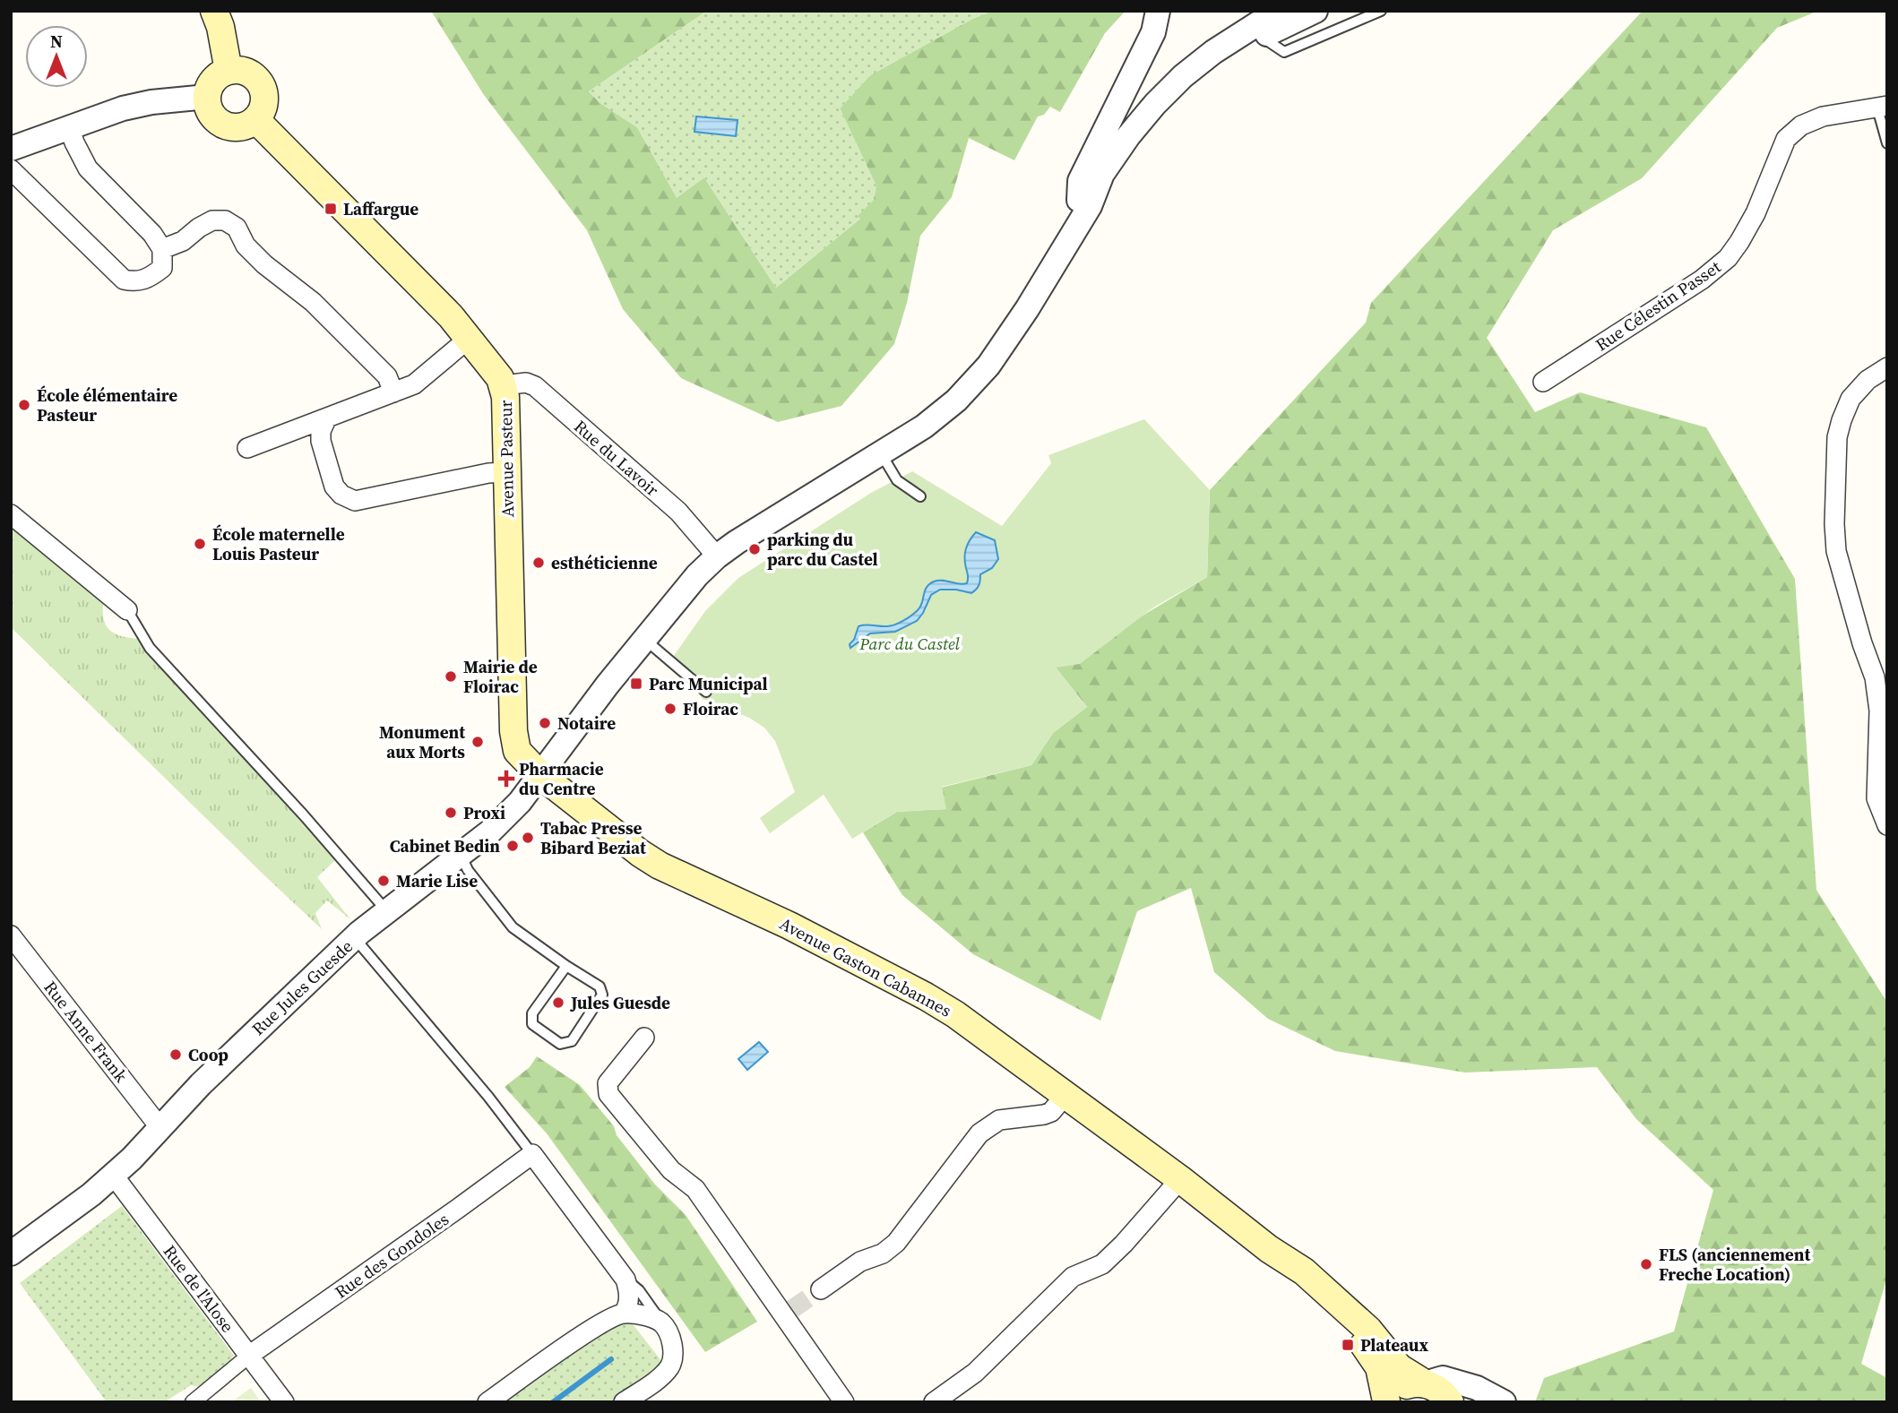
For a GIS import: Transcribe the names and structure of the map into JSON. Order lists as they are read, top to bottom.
{
  "streets": {
    "main road": ["Avenue Pasteur", "Avenue Gaston Cabannes"],
    "street": [
      "Rue Célestin Passet",
      "Rue du Lavoir",
      "Rue Jules Guesde",
      "Rue Anne Frank",
      "Rue des Gondoles",
      "Rue de l'Alose"
    ]
  },
  "crossings": [
    ["Rue du Lavoir", "Avenue Pasteur"],
    ["Rue du Lavoir", "Rue Jules Guesde"],
    ["Avenue Pasteur", "Avenue Gaston Cabannes"],
    ["Avenue Pasteur", "Rue Jules Guesde"],
    ["Avenue Gaston Cabannes", "Rue Jules Guesde"],
    ["Rue Jules Guesde", "Rue Anne Frank"],
    ["Rue Jules Guesde", "Rue de l'Alose"],
    ["Rue des Gondoles", "Rue de l'Alose"]
  ],
  "parks": ["Parc du Castel"],
  "places": {
    "transit": ["Laffargue", "Parc Municipal", "Plateaux"],
    "other": [
      "École élémentaire Pasteur",
      "École maternelle Louis Pasteur",
      "parking du parc du Castel",
      "esthéticienne",
      "Mairie de Floirac",
      "Floirac",
      "Notaire",
      "Monument aux Morts",
      "Proxi",
      "Tabac Presse Bibard Beziat",
      "Cabinet Bedin",
      "Marie Lise",
      "Jules Guesde",
      "Coop",
      "FLS (anciennement Freche Location)"
    ],
    "health": ["Pharmacie du Centre"]
  },
  "north": "top"
}
